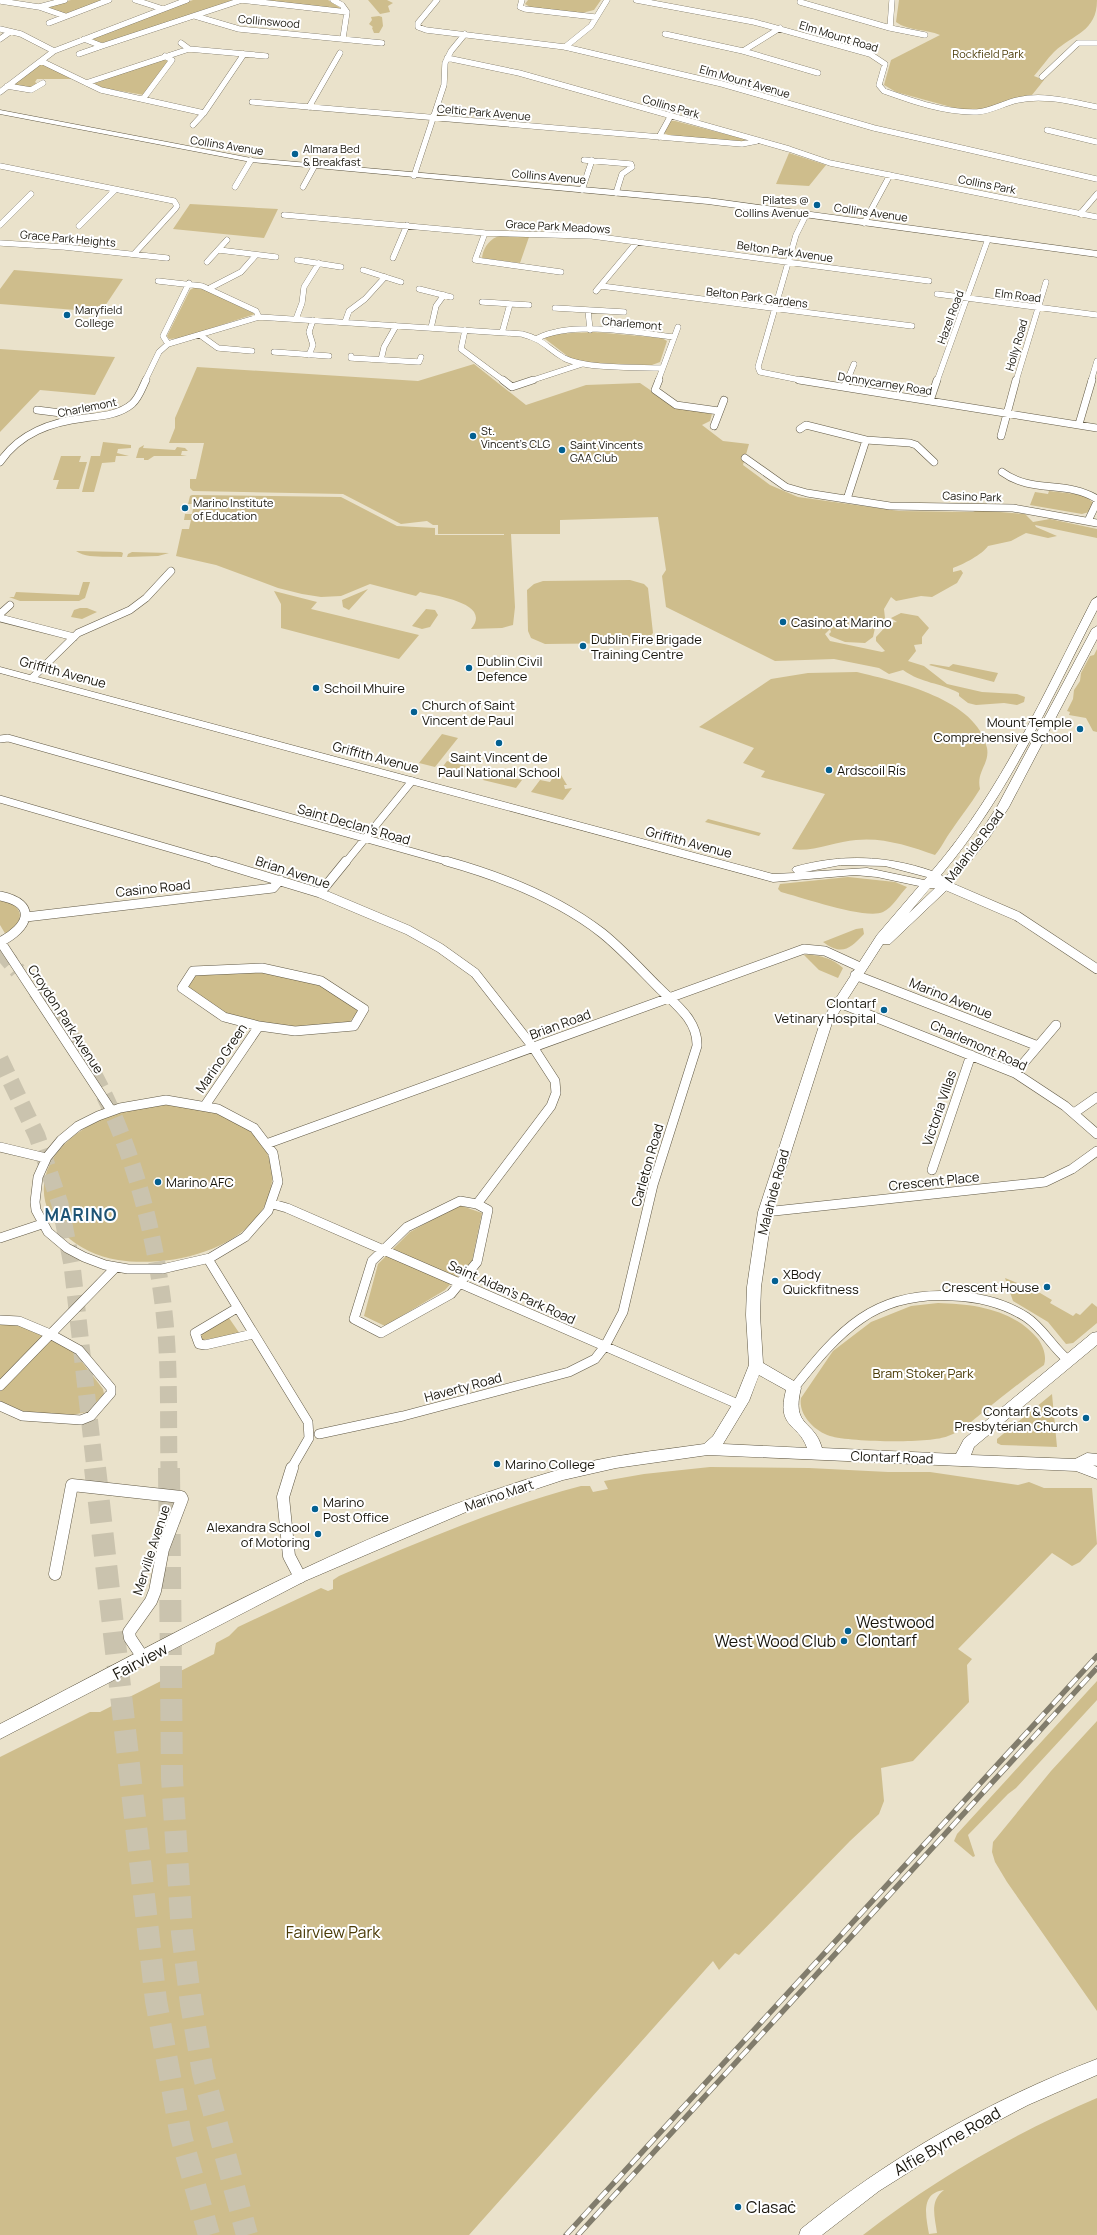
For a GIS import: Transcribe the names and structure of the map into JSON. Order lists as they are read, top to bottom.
{
  "streets": {
    "main road": [
      "Collins Avenue",
      "Griffith Avenue",
      "Malahide Road",
      "Clontarf Road",
      "Marino Mart",
      "Fairview",
      "Alfie Byrne Road"
    ],
    "street": [
      "Collinswood",
      "Elm Mount Road",
      "Elm Mount Avenue",
      "Collins Park",
      "Celtic Park Avenue",
      "Grace Park Meadows",
      "Grace Park Heights",
      "Belton Park Avenue",
      "Elm Road",
      "Belton Park Gardens",
      "Hazel Road",
      "Charlemont",
      "Holly Road",
      "Donnycarney Road",
      "Casino Park",
      "Saint Declan's Road",
      "Brian Avenue",
      "Casino Road",
      "Marino Avenue",
      "Croydon Park Avenue",
      "Brian Road",
      "Charlemont Road",
      "Marino Green",
      "Victoria Villas",
      "Carleton Road",
      "Crescent Place",
      "Saint Aidan's Park Road",
      "Haverty Road",
      "Merville Avenue"
    ]
  },
  "crossings": [
    ["Collins Park", "Celtic Park Avenue"],
    ["Collins Avenue", "Hazel Road"],
    ["Grace Park Meadows", "Belton Park Avenue"],
    ["Grace Park Meadows", "Belton Park Gardens"],
    ["Belton Park Avenue", "Belton Park Gardens"],
    ["Elm Road", "Hazel Road"],
    ["Elm Road", "Holly Road"],
    ["Belton Park Gardens", "Donnycarney Road"],
    ["Hazel Road", "Donnycarney Road"],
    ["Holly Road", "Donnycarney Road"],
    ["Griffith Avenue", "Malahide Road"],
    ["Saint Declan's Road", "Brian Road"],
    ["Saint Declan's Road", "Carleton Road"],
    ["Malahide Road", "Marino Avenue"],
    ["Malahide Road", "Brian Road"],
    ["Malahide Road", "Charlemont Road"],
    ["Malahide Road", "Crescent Place"],
    ["Malahide Road", "Saint Aidan's Park Road"],
    ["Malahide Road", "Clontarf Road"],
    ["Malahide Road", "Marino Mart"],
    ["Brian Avenue", "Casino Road"],
    ["Brian Avenue", "Brian Road"],
    ["Casino Road", "Croydon Park Avenue"],
    ["Marino Avenue", "Brian Road"],
    ["Brian Road", "Carleton Road"],
    ["Charlemont Road", "Victoria Villas"],
    ["Carleton Road", "Saint Aidan's Park Road"],
    ["Carleton Road", "Haverty Road"],
    ["Saint Aidan's Park Road", "Haverty Road"],
    ["Clontarf Road", "Marino Mart"],
    ["Marino Mart", "Fairview"],
    ["Merville Avenue", "Fairview"]
  ],
  "districts": ["MARINO"],
  "parks": ["Rockfield Park", "Bram Stoker Park", "Fairview Park"],
  "places": [
    "Almara Bed & Breakfast",
    "Pilates @ Collins Avenue",
    "Maryfield College",
    "St. Vincent's CLG",
    "Saint Vincents GAA Club",
    "Marino Institute of Education",
    "Casino at Marino",
    "Dublin Fire Brigade Training Centre",
    "Dublin Civil Defence",
    "Schoil Mhuire",
    "Church of Saint Vincent de Paul",
    "Mount Temple Comprehensive School",
    "Saint Vincent de Paul National School",
    "Ardscoil Rís",
    "Clontarf Vetinary Hospital",
    "Marino AFC",
    "XBody Quickfitness",
    "Crescent House",
    "Contarf & Scots Presbyterian Church",
    "Marino College",
    "Marino Post Office",
    "Alexandra School of Motoring",
    "Westwood Clontarf",
    "West Wood Club",
    "Clasaċ"
  ]
}
